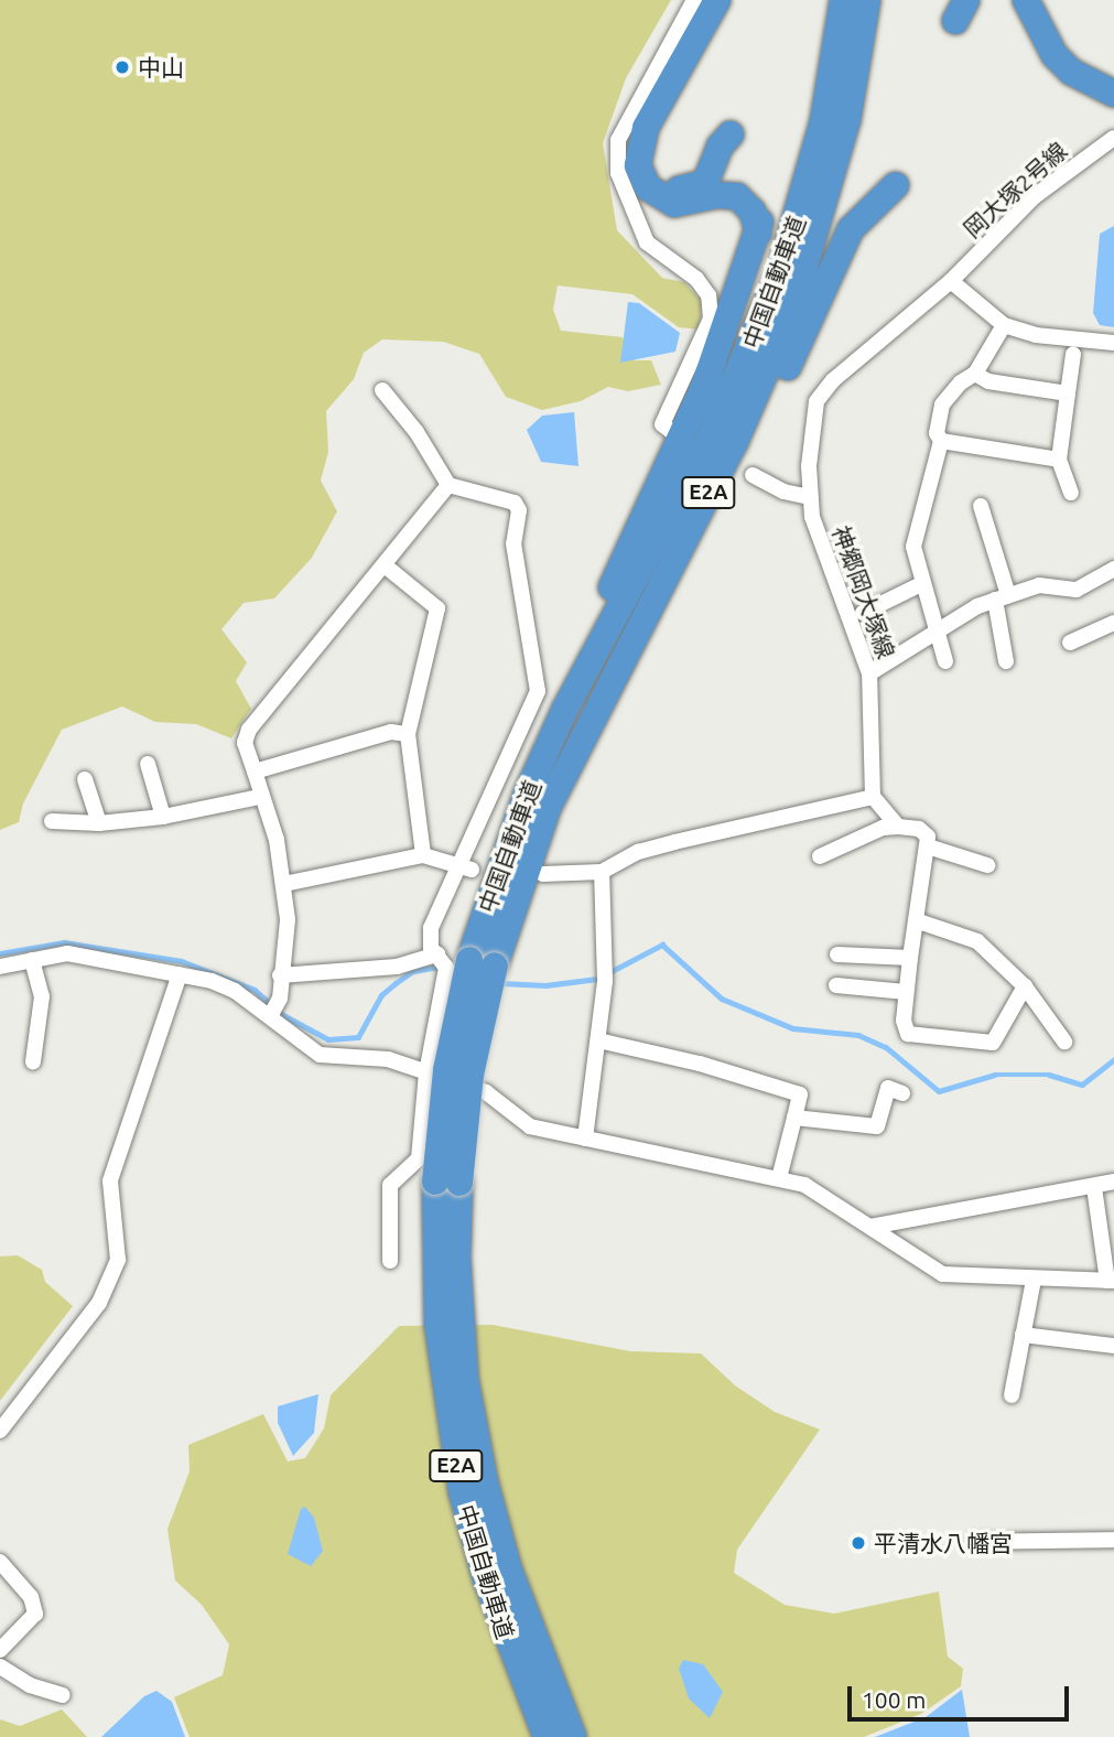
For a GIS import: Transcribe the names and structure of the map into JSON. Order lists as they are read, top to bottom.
{
  "streets": {
    "highway": ["中国自動車道", "E2A"],
    "street": ["岡大塚2号線", "神郷岡大塚線"]
  },
  "crossings": [
    ["岡大塚2号線", "神郷岡大塚線"]
  ],
  "places": ["中山", "平清水八幡宮"],
  "scale_bar": "100 m"
}
